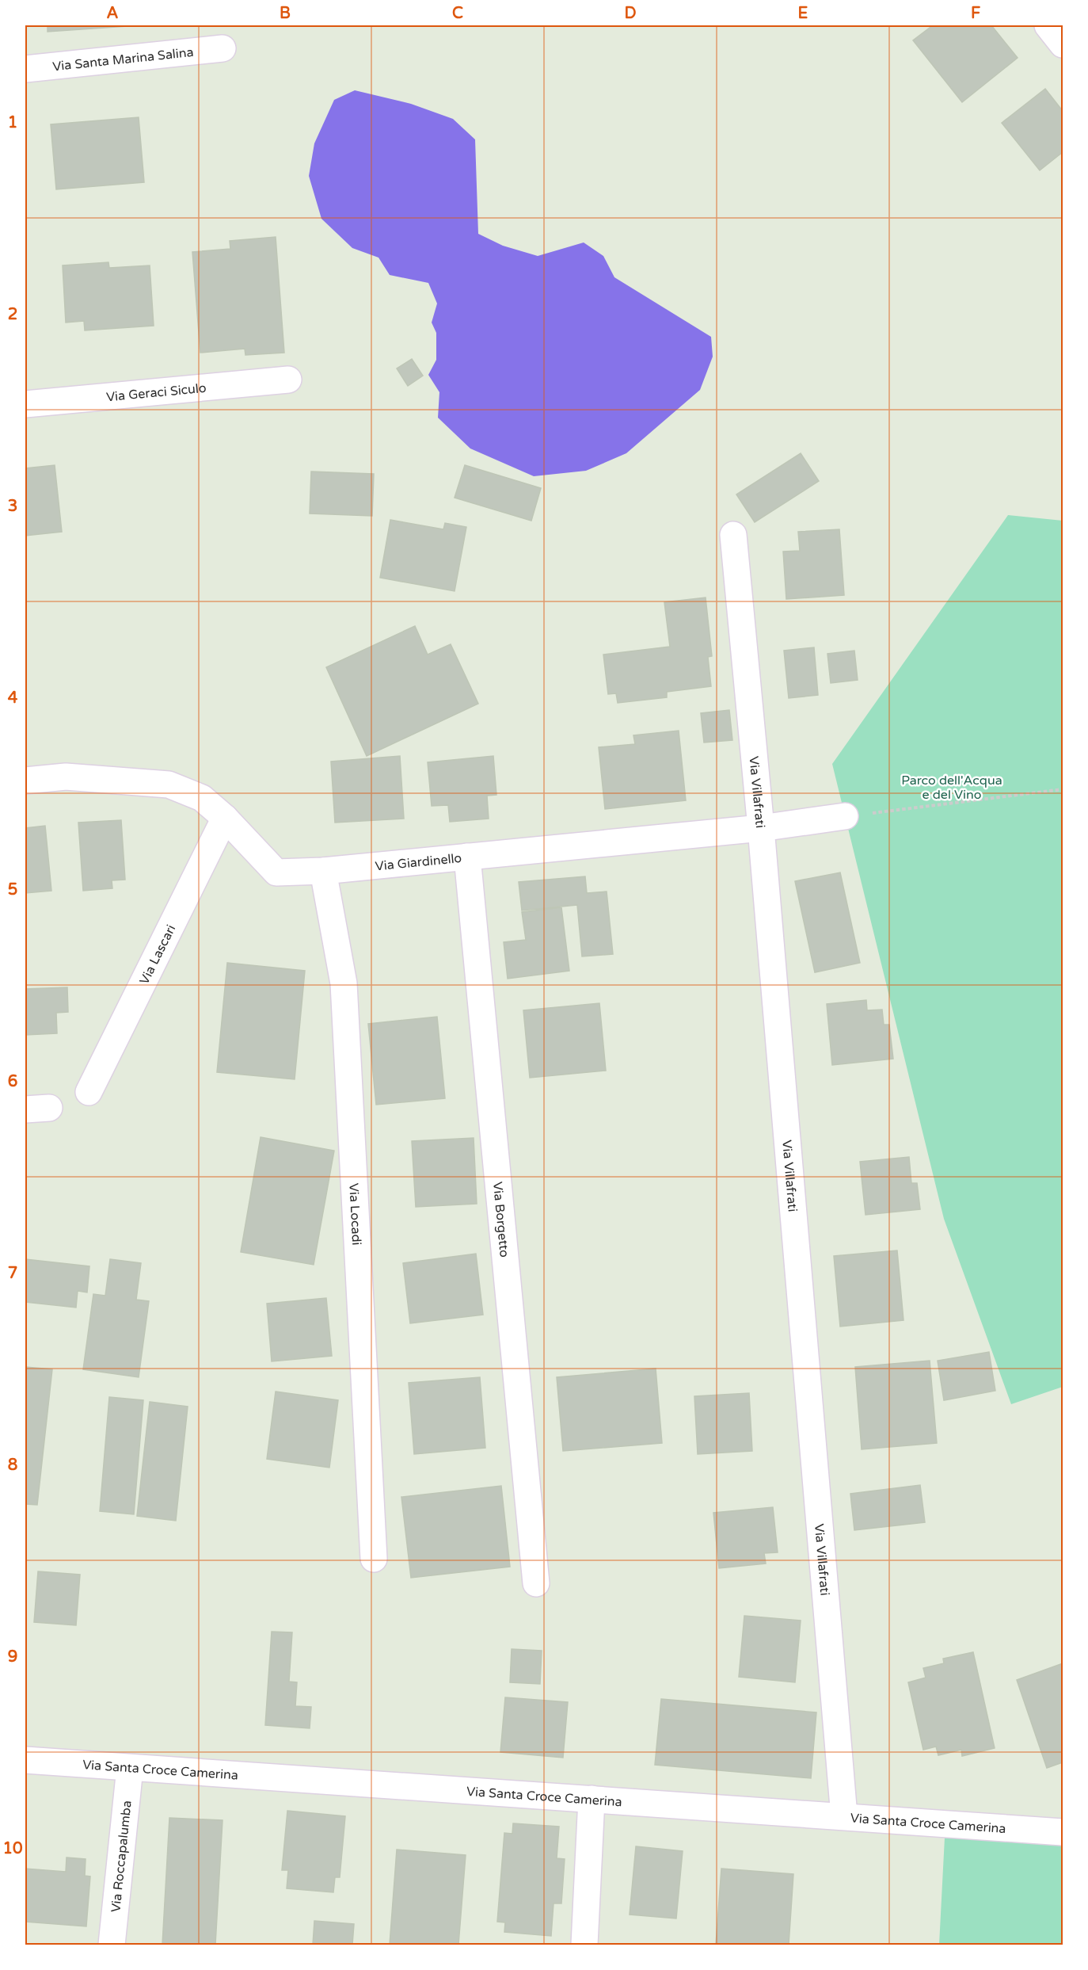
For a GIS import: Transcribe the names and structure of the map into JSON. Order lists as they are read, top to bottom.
{
  "streets": {
    "street": [
      "Via Santa Marina Salina",
      "Via Geraci Siculo",
      "Via Villafrati",
      "Via Giardinello",
      "Via Lascari",
      "Via Locadi",
      "Via Borgetto",
      "Via Santa Croce Camerina",
      "Via Roccapalumba"
    ]
  },
  "crossings": [
    ["Via Villafrati", "Via Giardinello"],
    ["Via Villafrati", "Via Santa Croce Camerina"],
    ["Via Giardinello", "Via Lascari"],
    ["Via Giardinello", "Via Locadi"],
    ["Via Giardinello", "Via Borgetto"],
    ["Via Santa Croce Camerina", "Via Roccapalumba"]
  ],
  "parks": ["Parco dell'Acqua e del Vino"],
  "grid": {
    "columns": [
      "A",
      "B",
      "C",
      "D",
      "E",
      "F"
    ],
    "rows": [
      "1",
      "2",
      "3",
      "4",
      "5",
      "6",
      "7",
      "8",
      "9",
      "10"
    ]
  }
}
